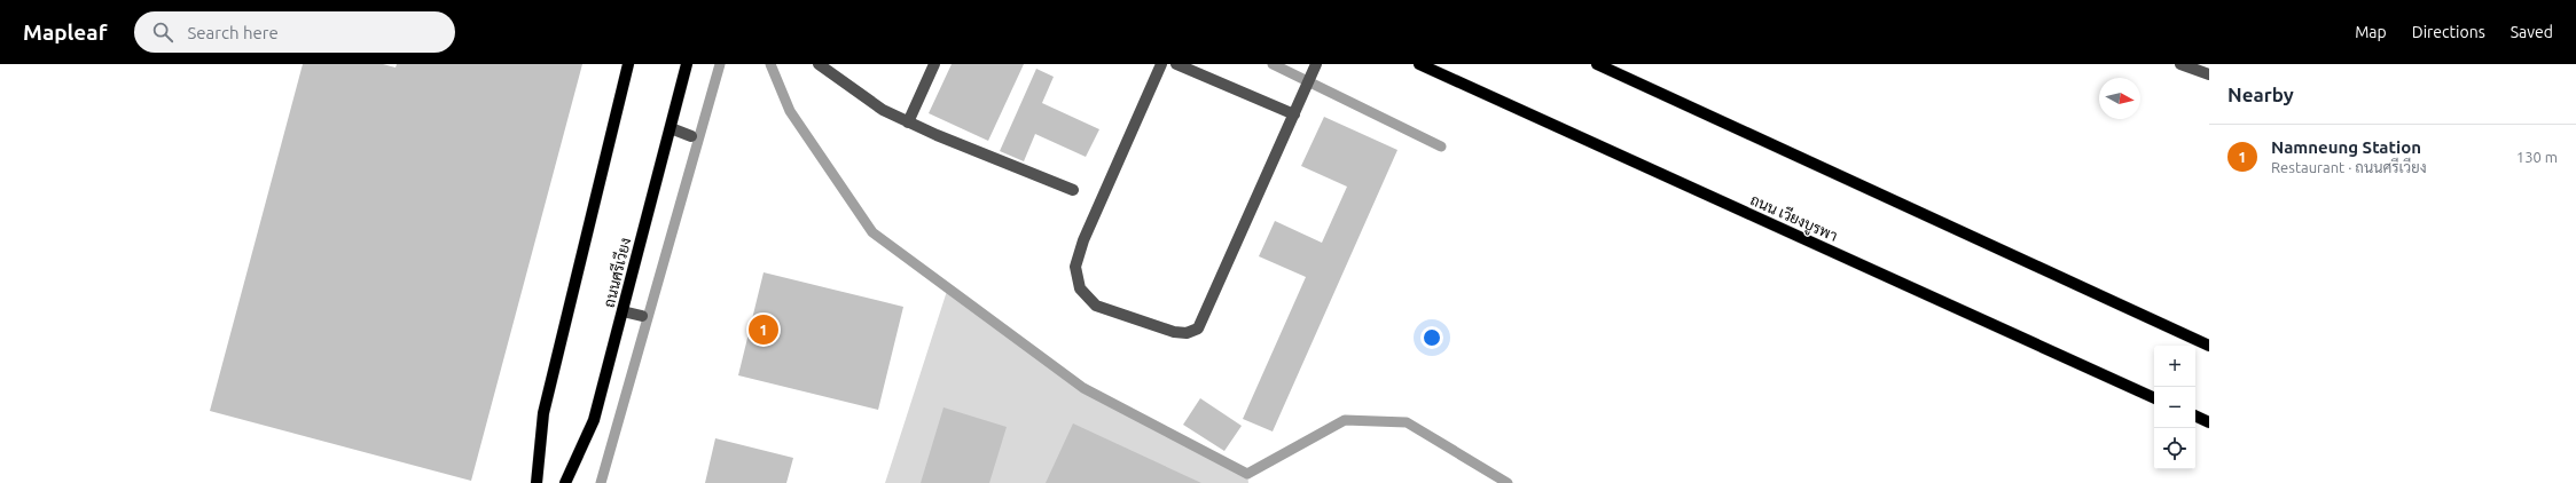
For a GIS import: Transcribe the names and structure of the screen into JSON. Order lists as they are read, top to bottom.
{
  "streets": {
    "main road": ["ถนน เวียงบูรพา", "ถนนศรีเวียง"]
  },
  "north": "right",
  "page": {
    "header": "Mapleaf",
    "search": "Search here",
    "nav": ["Map", "Directions", "Saved"],
    "heading": "Nearby",
    "list": [
      {
        "mark": "1",
        "name": "Namneung Station",
        "note": "Restaurant · ถนนศรีเวียง",
        "value": "130 m"
      }
    ],
    "pins": "1",
    "map_buttons": ["+", "−"]
  }
}
